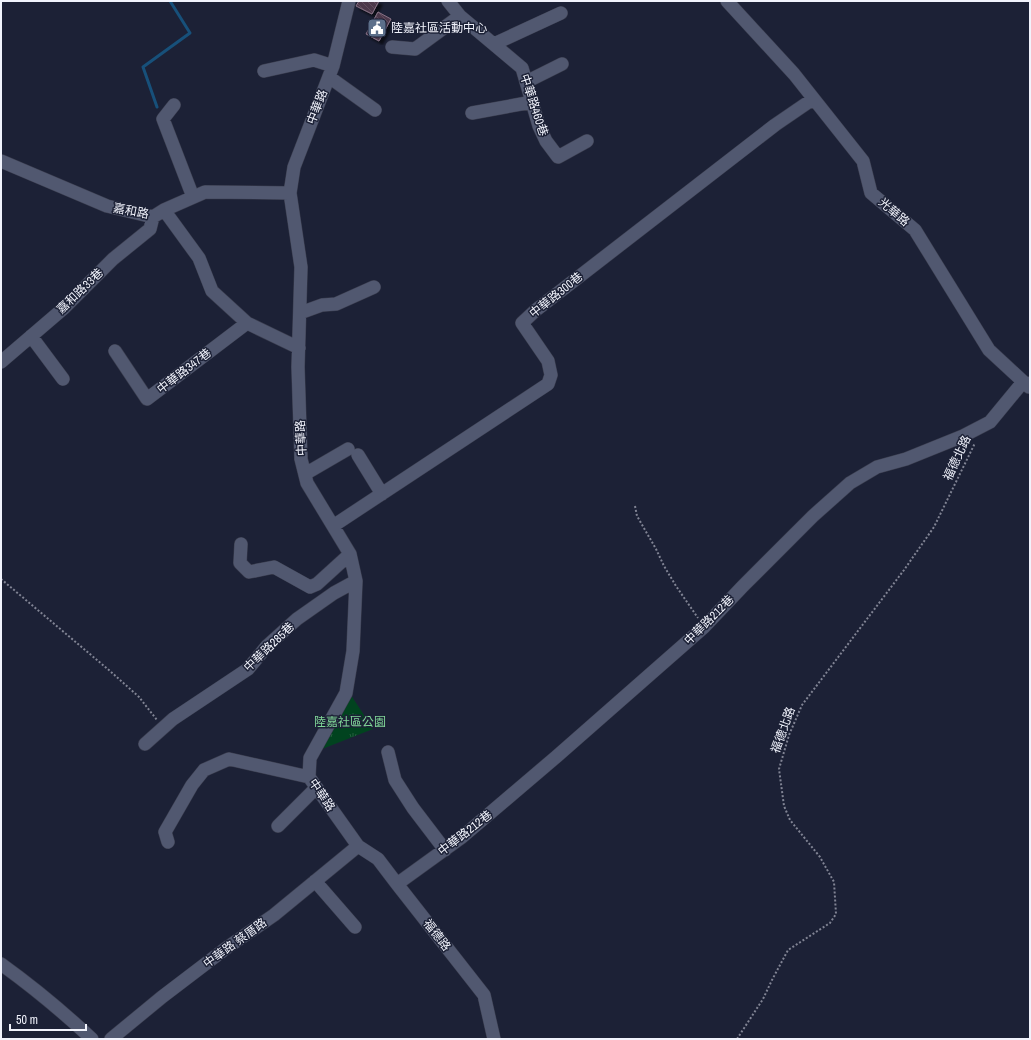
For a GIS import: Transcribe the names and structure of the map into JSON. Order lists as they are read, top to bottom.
{
  "streets": {
    "street": [
      "中華路460巷",
      "中華路",
      "嘉和路",
      "光華路",
      "嘉和路33巷",
      "中華路300巷",
      "中華路347巷",
      "中華路212巷",
      "中華路285巷",
      "福德路",
      "中華路 蔡厝路"
    ],
    "path": ["福德北路"]
  },
  "crossings": [
    ["中華路", "嘉和路"],
    ["中華路", "中華路300巷"],
    ["中華路", "中華路285巷"],
    ["中華路", "福德路"],
    ["中華路", "中華路 蔡厝路"],
    ["嘉和路", "嘉和路33巷"],
    ["光華路", "中華路300巷"],
    ["光華路", "中華路212巷"],
    ["福德北路", "中華路212巷"],
    ["中華路212巷", "福德路"],
    ["福德路", "中華路 蔡厝路"]
  ],
  "parks": ["陸嘉社區公園"],
  "places": {
    "public building": ["陸嘉社區活動中心"]
  },
  "scale_bar": "50 m"
}
